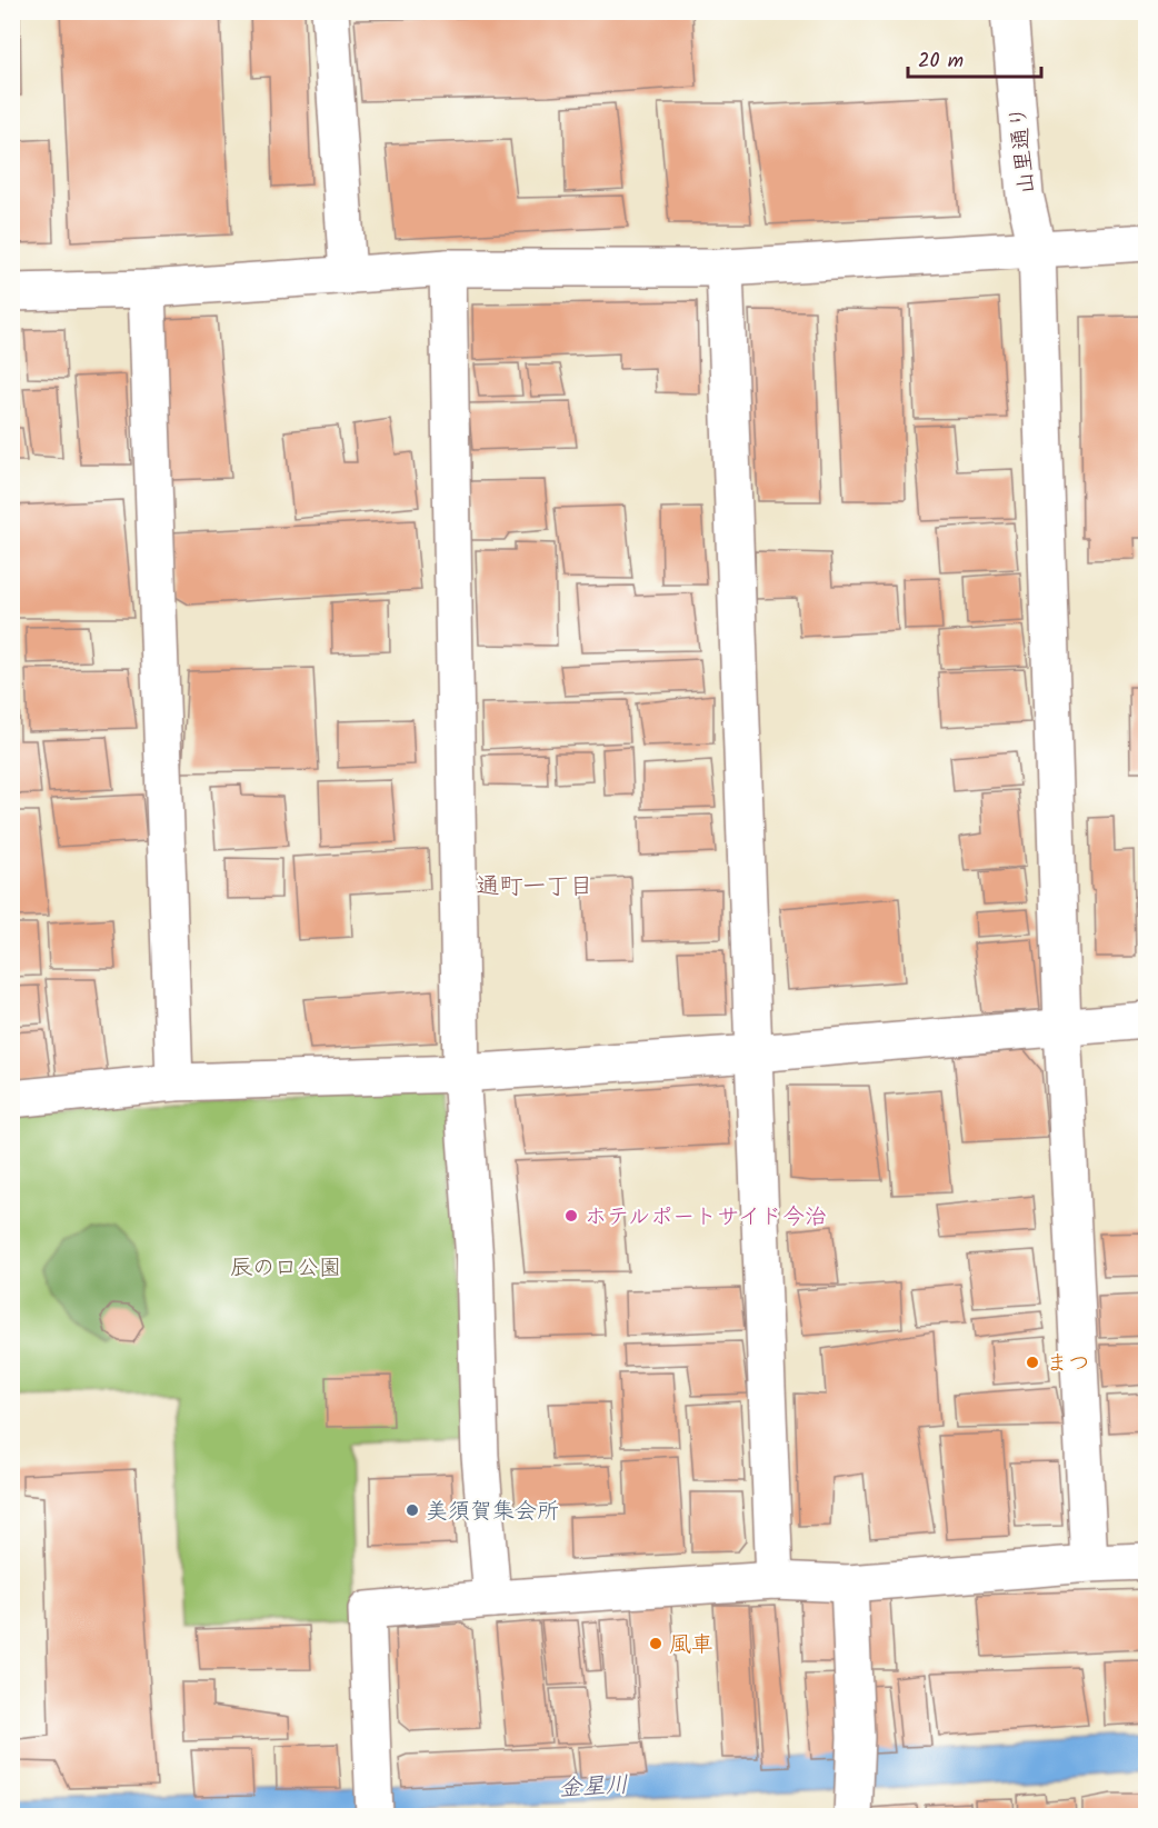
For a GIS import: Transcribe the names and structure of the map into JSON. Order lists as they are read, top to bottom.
{
  "streets": {
    "street": ["山里通り"]
  },
  "districts": ["通町一丁目"],
  "water": ["金星川"],
  "parks": ["辰の口公園"],
  "places": [
    "ホテルポートサイド今治",
    "まつ",
    "美須賀集会所",
    "風車"
  ],
  "scale_bar": "20 m"
}
